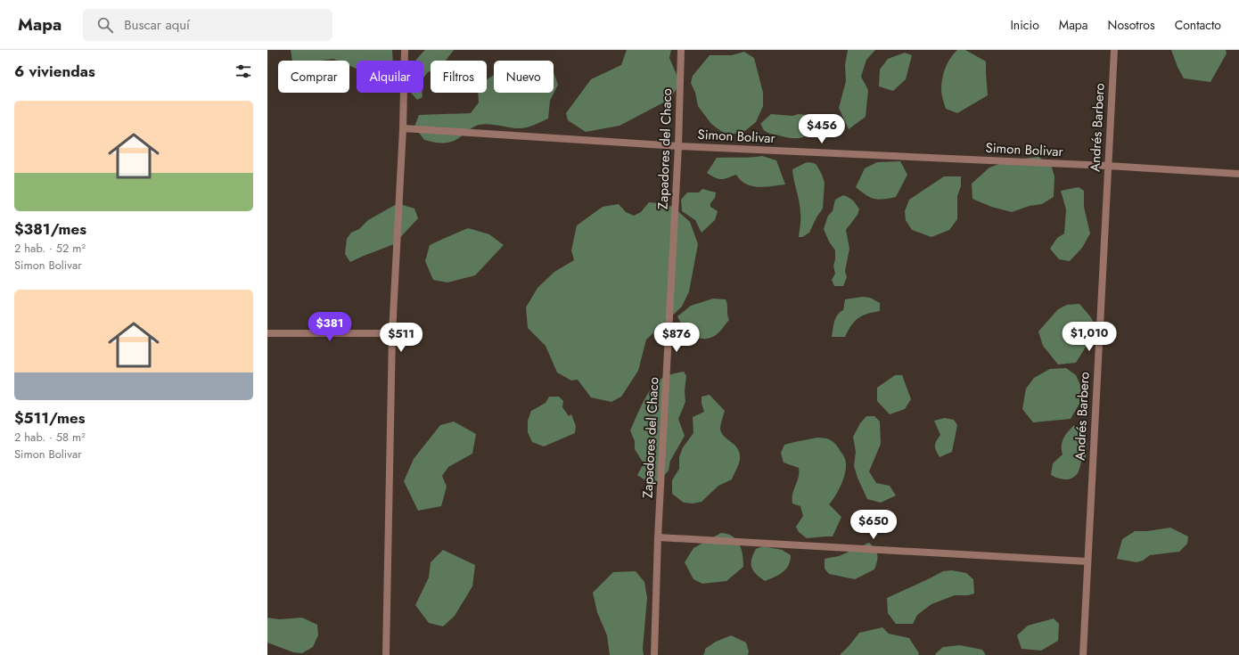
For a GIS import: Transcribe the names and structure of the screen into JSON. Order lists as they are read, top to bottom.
{
  "streets": {
    "street": ["Andrés Barbero", "Simon Bolivar", "Zapadores del Chaco"]
  },
  "crossings": [
    ["Andrés Barbero", "Simon Bolivar"],
    ["Simon Bolivar", "Zapadores del Chaco"]
  ],
  "page": {
    "header": "Mapa",
    "search": "Buscar aquí",
    "nav": [
      "Inicio",
      "Mapa",
      "Nosotros",
      "Contacto"
    ],
    "heading": "6 viviendas",
    "chip": [
      "Comprar",
      "Alquilar",
      "Filtros",
      "Nuevo"
    ],
    "list": [
      {
        "name": "$381/mes",
        "note": "2 hab. · 52 m² · Simon Bolivar"
      },
      {
        "name": "$511/mes",
        "note": "2 hab. · 58 m² · Simon Bolivar"
      }
    ],
    "price": [
      "$456",
      "$381",
      "$1,010",
      "$511",
      "$876",
      "$650"
    ]
  }
}
